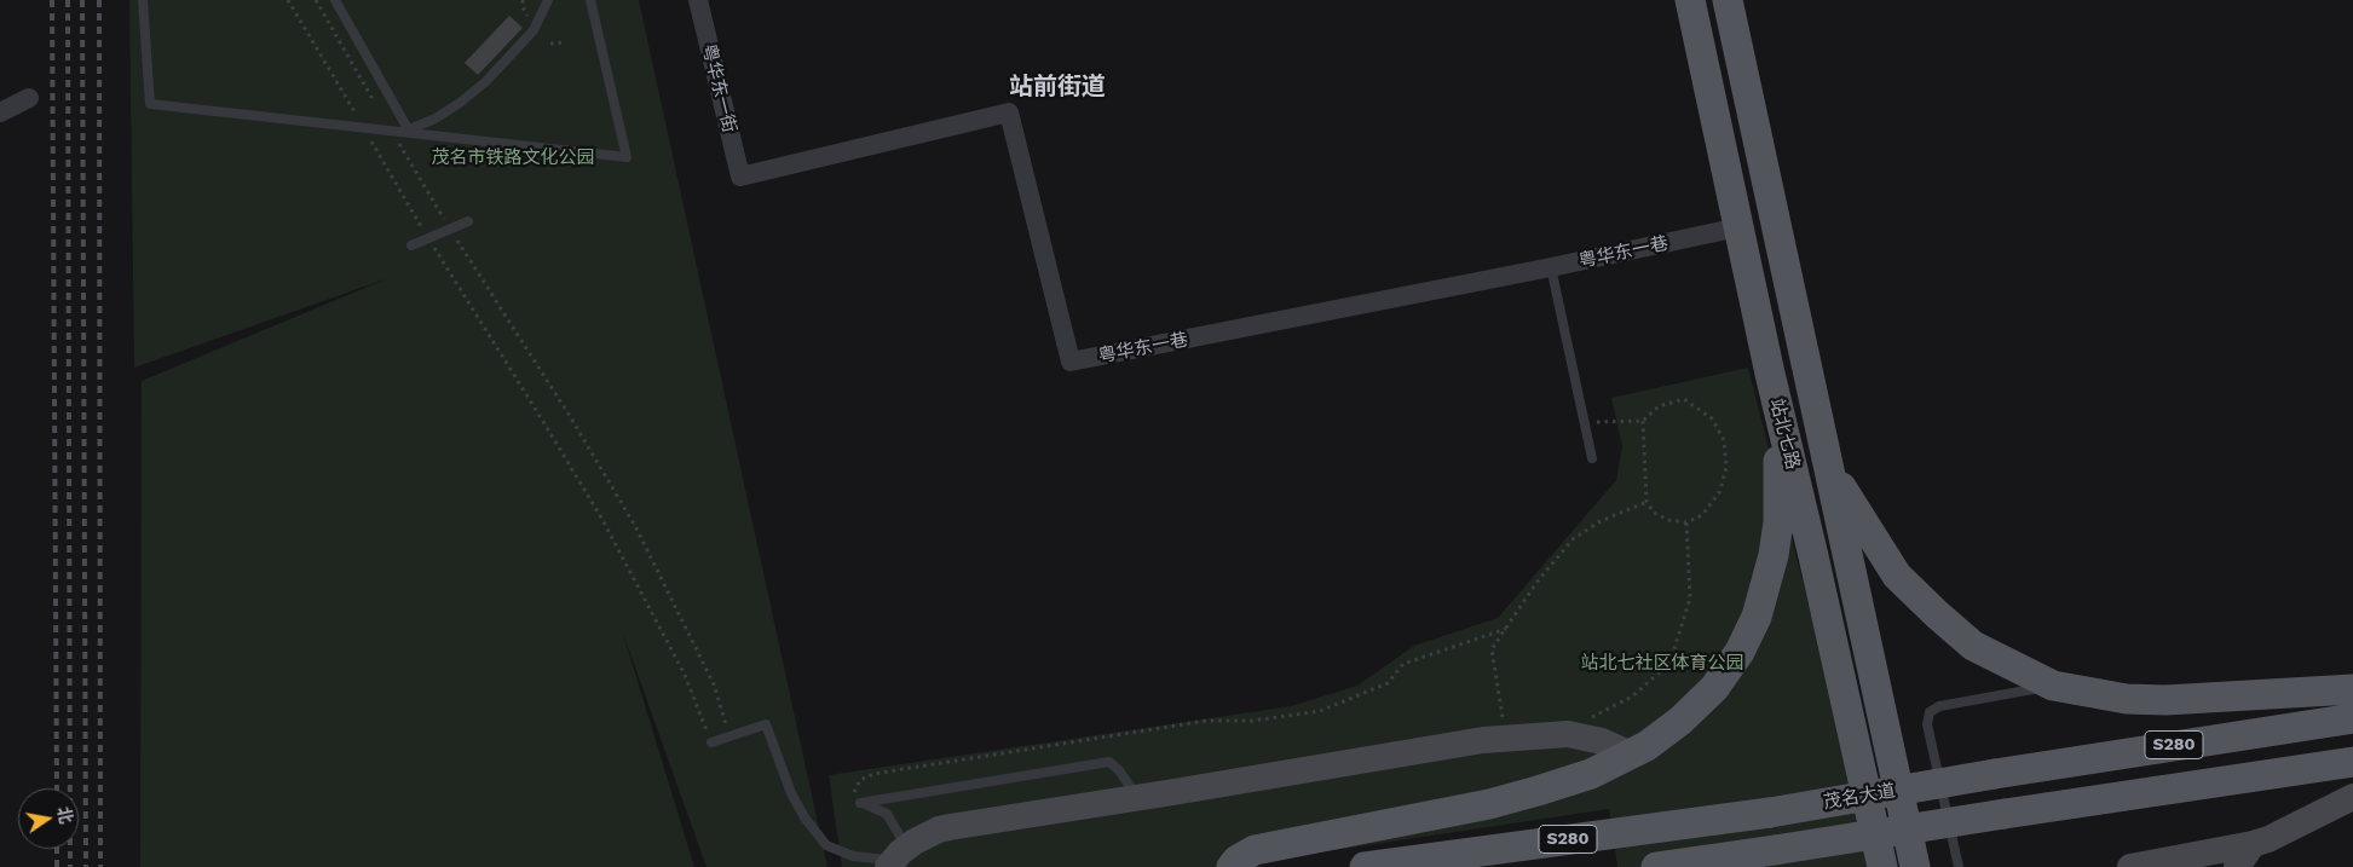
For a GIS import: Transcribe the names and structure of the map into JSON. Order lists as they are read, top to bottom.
{
  "streets": {
    "main road": ["站北七路", "S280", "茂名大道"],
    "street": ["粤华东一街", "粤华东一巷"]
  },
  "crossings": [
    ["粤华东一街", "粤华东一巷"],
    ["粤华东一巷", "站北七路"]
  ],
  "districts": ["站前街道"],
  "parks": ["茂名市铁路文化公园", "站北七社区体育公园"],
  "north": "right"
}
